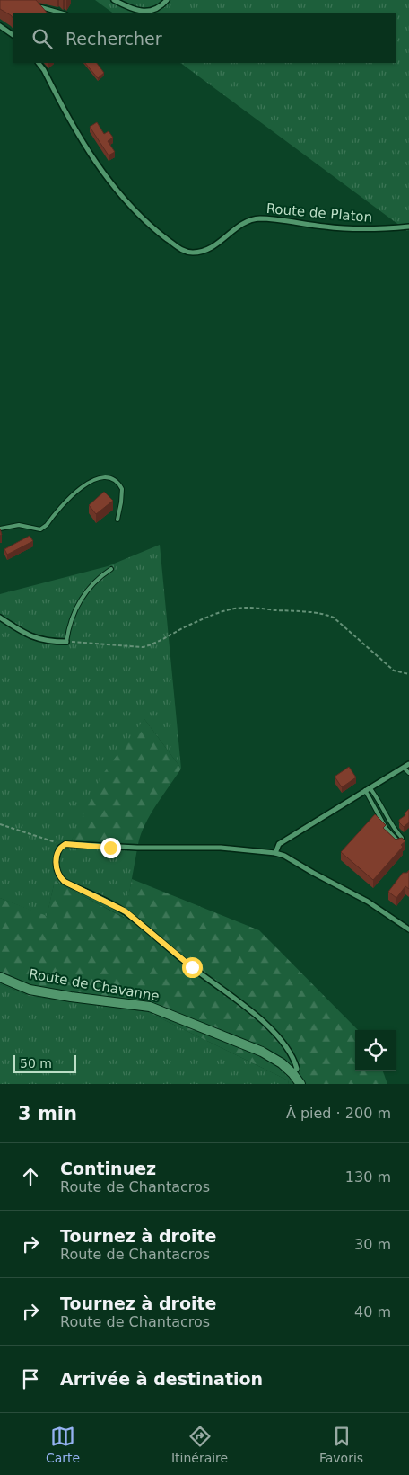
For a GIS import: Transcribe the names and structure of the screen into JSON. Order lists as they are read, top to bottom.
{
  "streets": {
    "main road": ["Route de Chavanne"],
    "street": ["Route de Platon"]
  },
  "scale_bar": "50 m",
  "page": {
    "search": "Rechercher",
    "scale": "50 m",
    "heading": ["3 min", "À pied · 200 m"],
    "list": [
      ["Continuez", "Route de Chantacros", "130 m"],
      ["Tournez à droite", "Route de Chantacros", "30 m"],
      ["Tournez à droite", "Route de Chantacros", "40 m"],
      "Arrivée à destination"
    ],
    "nav": ["Carte", "Itinéraire", "Favoris"]
  }
}
